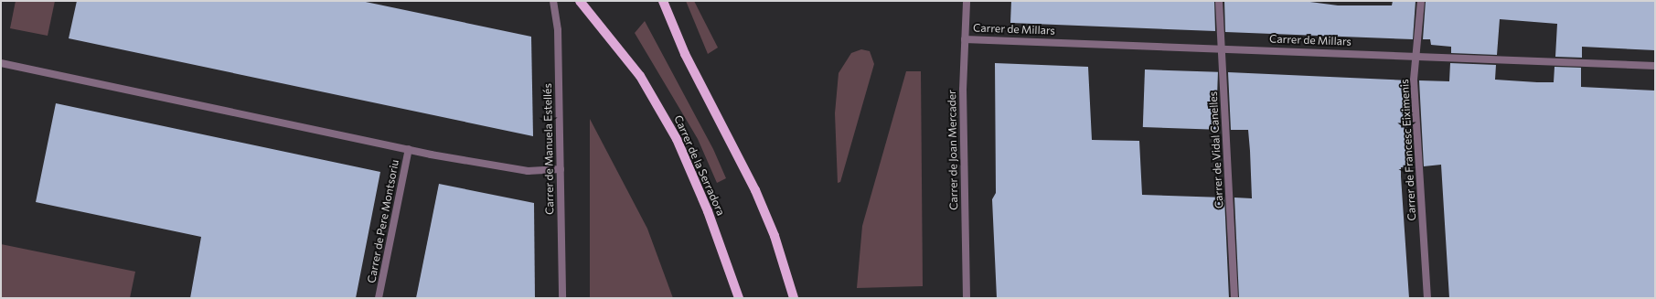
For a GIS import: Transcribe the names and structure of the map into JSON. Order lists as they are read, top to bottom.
{
  "streets": {
    "main road": ["Carrer de la Serradora"],
    "street": [
      "Carrer de Millars",
      "Carrer de Manuela Estellés",
      "Carrer de Joan Mercader",
      "Carrer de Vidal Canelles",
      "Carrer de Francesc Eiximenis",
      "Carrer de Pere Montsoriu"
    ]
  },
  "crossings": [
    ["Carrer de Millars", "Carrer de Joan Mercader"],
    ["Carrer de Millars", "Carrer de Vidal Canelles"],
    ["Carrer de Millars", "Carrer de Francesc Eiximenis"]
  ]
}
